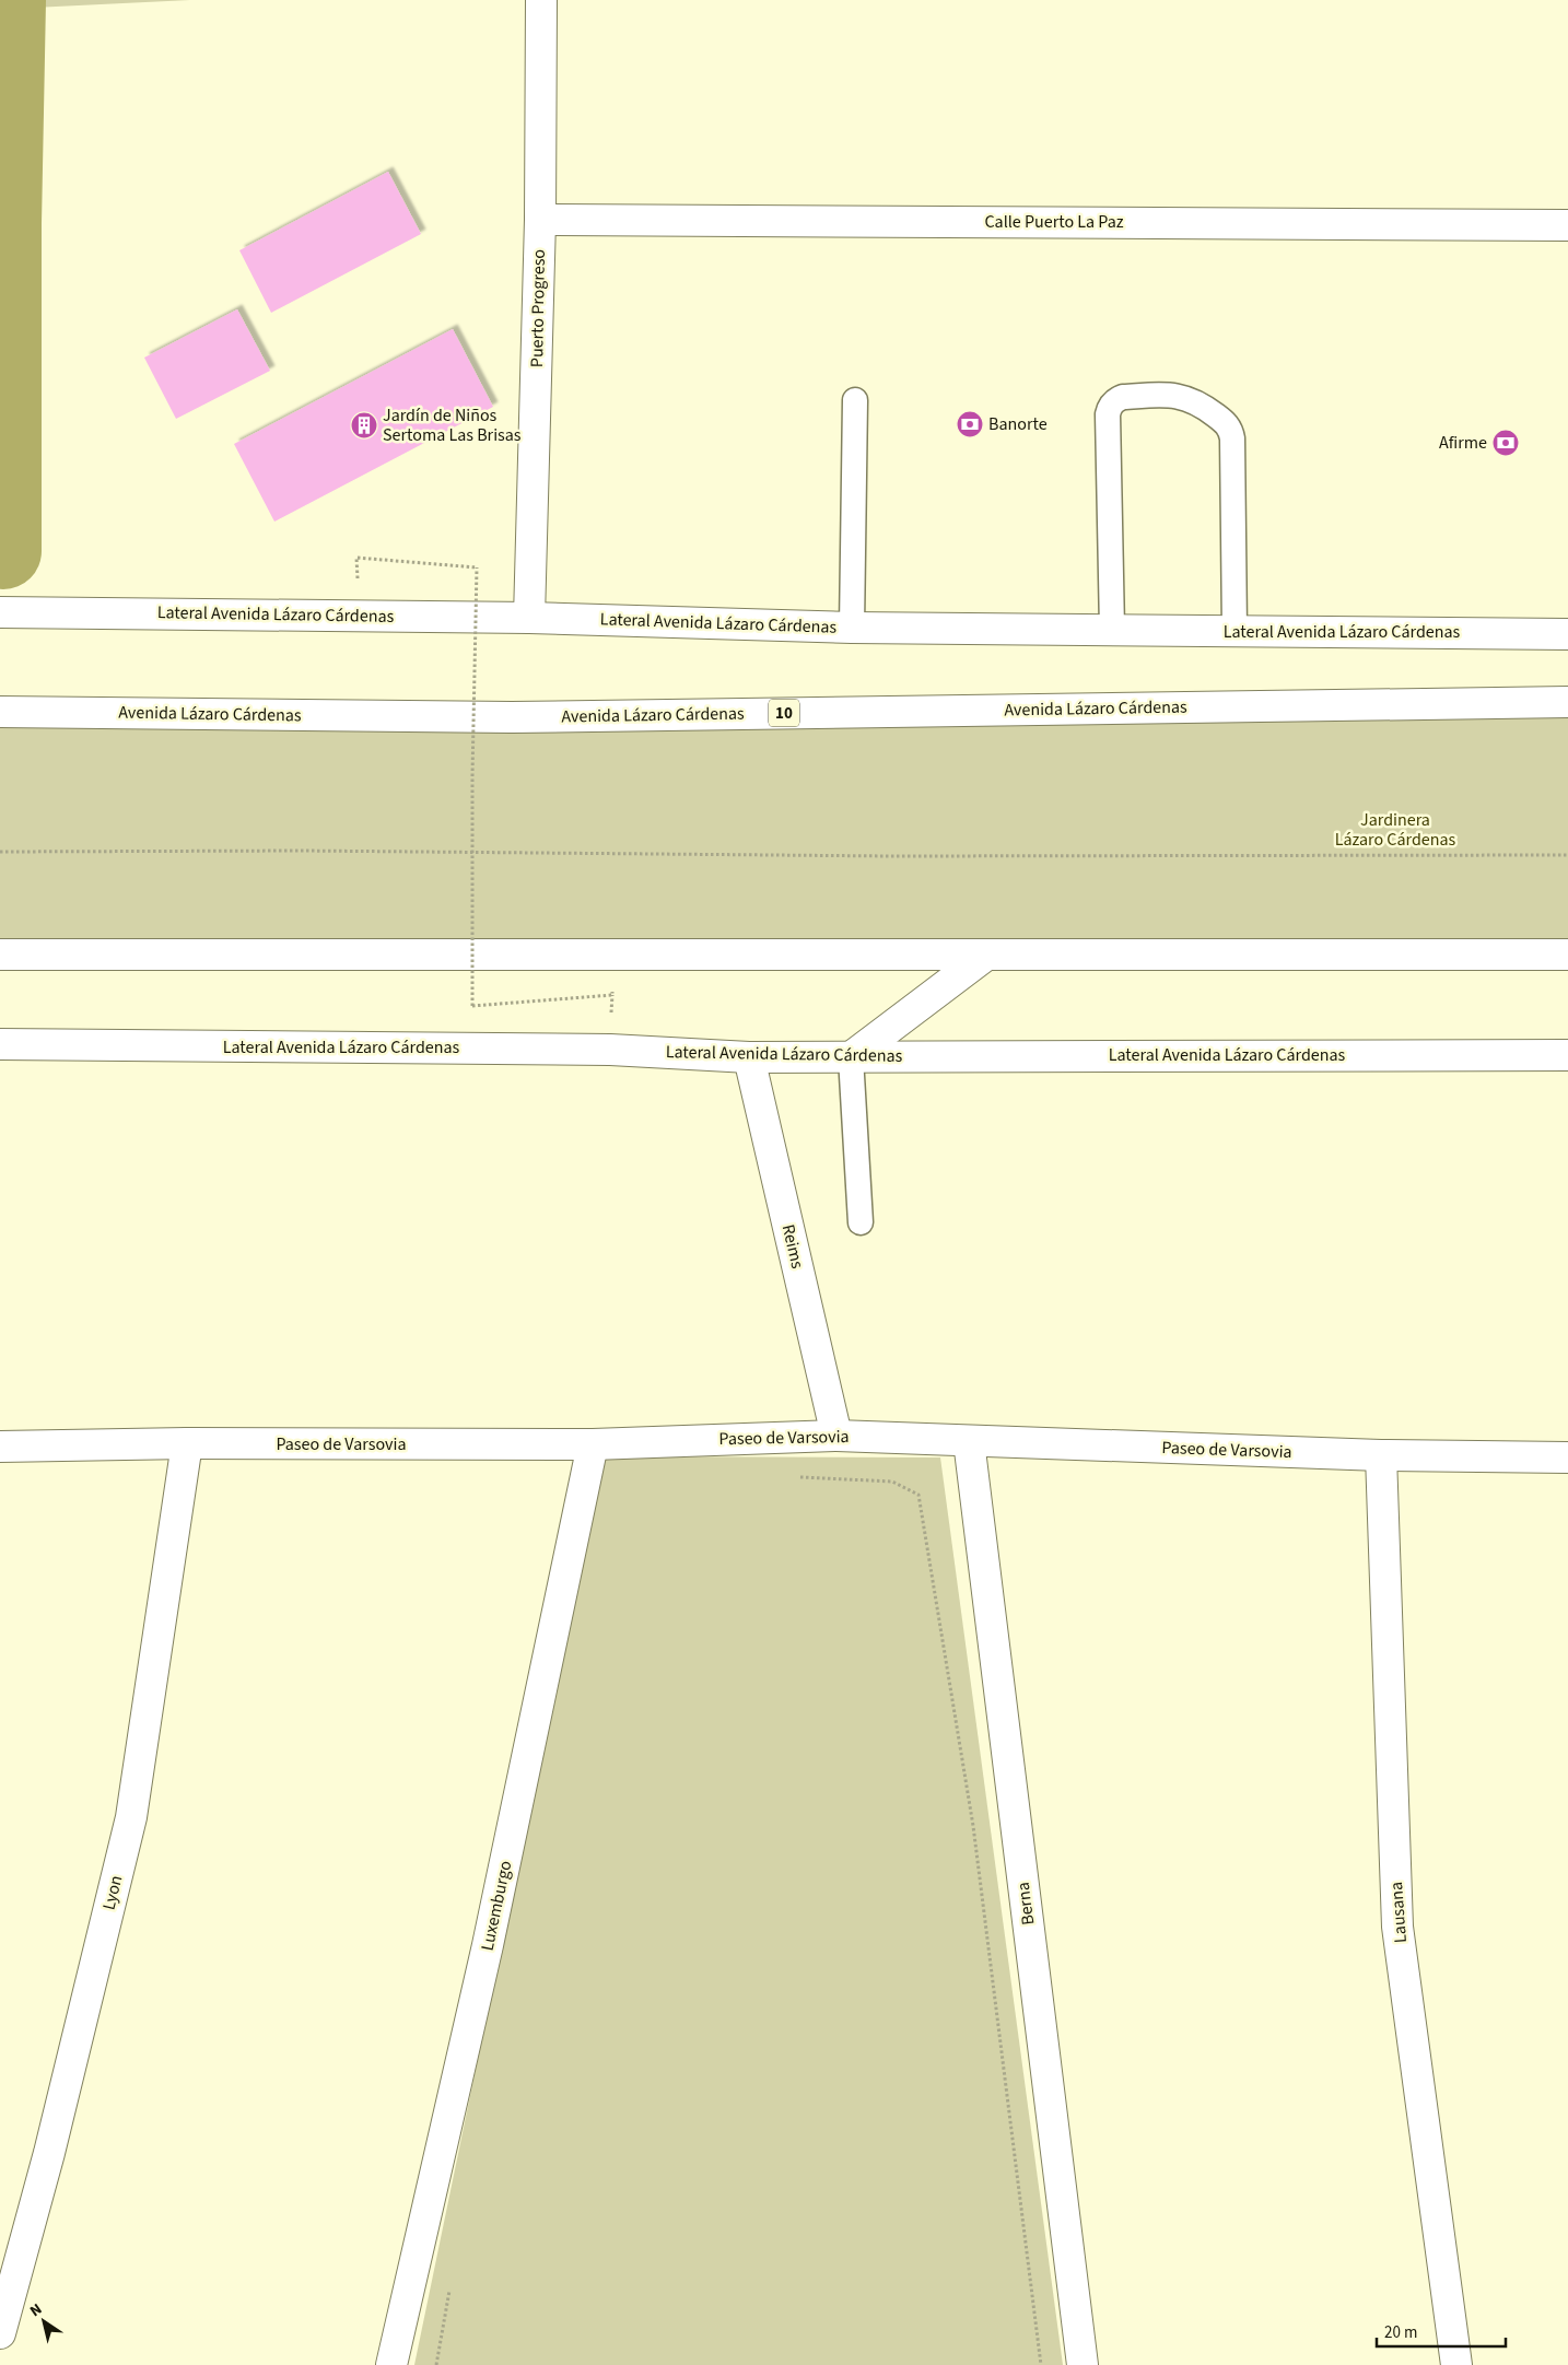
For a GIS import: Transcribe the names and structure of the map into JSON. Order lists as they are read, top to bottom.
{
  "streets": {
    "main road": [
      "Calle Puerto La Paz",
      "Puerto Progreso",
      "Lateral Avenida Lázaro Cárdenas",
      "Avenida Lázaro Cárdenas",
      "10",
      "Reims",
      "Paseo de Varsovia",
      "Lyon",
      "Berna",
      "Luxemburgo",
      "Lausana"
    ]
  },
  "crossings": [
    ["Calle Puerto La Paz", "Puerto Progreso"],
    ["Puerto Progreso", "Lateral Avenida Lázaro Cárdenas"],
    ["Lateral Avenida Lázaro Cárdenas", "Reims"],
    ["Reims", "Paseo de Varsovia"],
    ["Paseo de Varsovia", "Lyon"],
    ["Paseo de Varsovia", "Berna"],
    ["Paseo de Varsovia", "Luxemburgo"],
    ["Paseo de Varsovia", "Lausana"]
  ],
  "parks": ["Jardinera Lázaro Cárdenas"],
  "places": {
    "bank": ["Banorte", "Afirme"],
    "building": ["Jardín de Niños Sertoma Las Brisas"]
  },
  "scale_bar": "20 m",
  "north": "top left"
}
